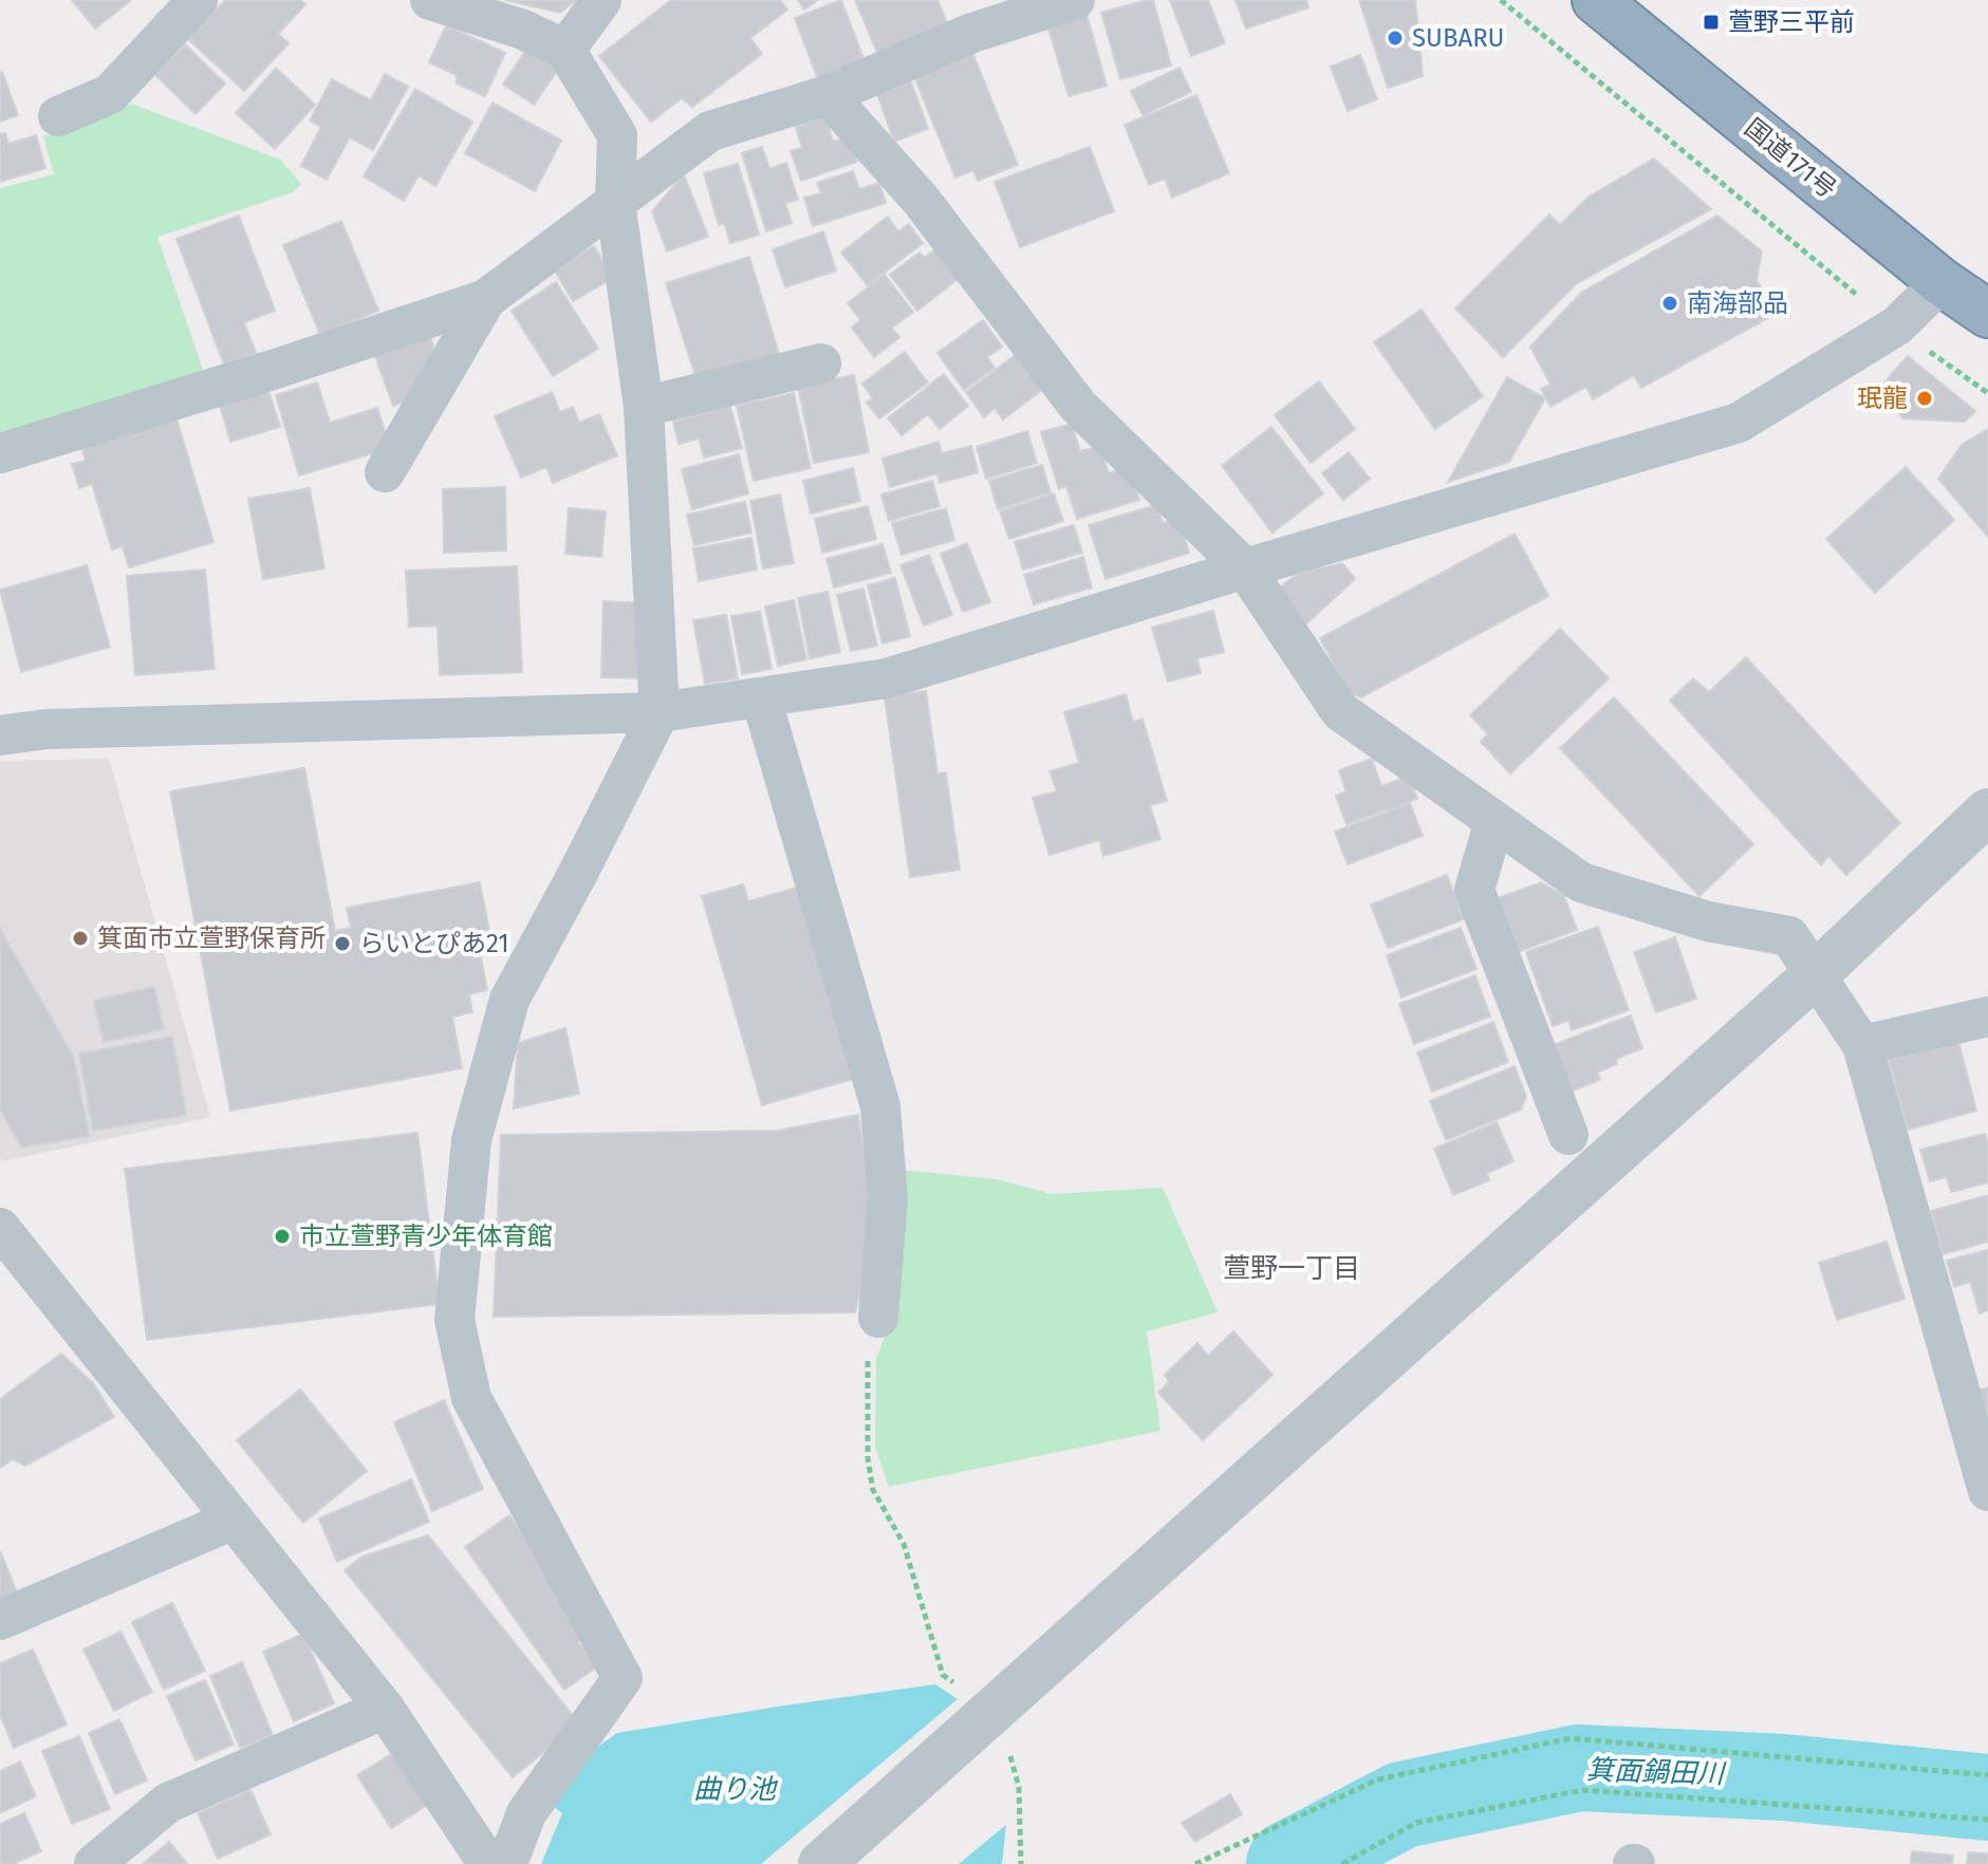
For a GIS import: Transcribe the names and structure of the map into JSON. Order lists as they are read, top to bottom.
{
  "streets": {
    "highway": ["国道171号"]
  },
  "districts": ["萱野一丁目"],
  "water": ["箕面鍋田川", "曲り池"],
  "places": {
    "transit": ["萱野三平前"],
    "other": [
      "SUBARU",
      "南海部品",
      "珉龍",
      "箕面市立萱野保育所",
      "らいとぴあ21",
      "市立萱野青少年体育館"
    ]
  }
}
